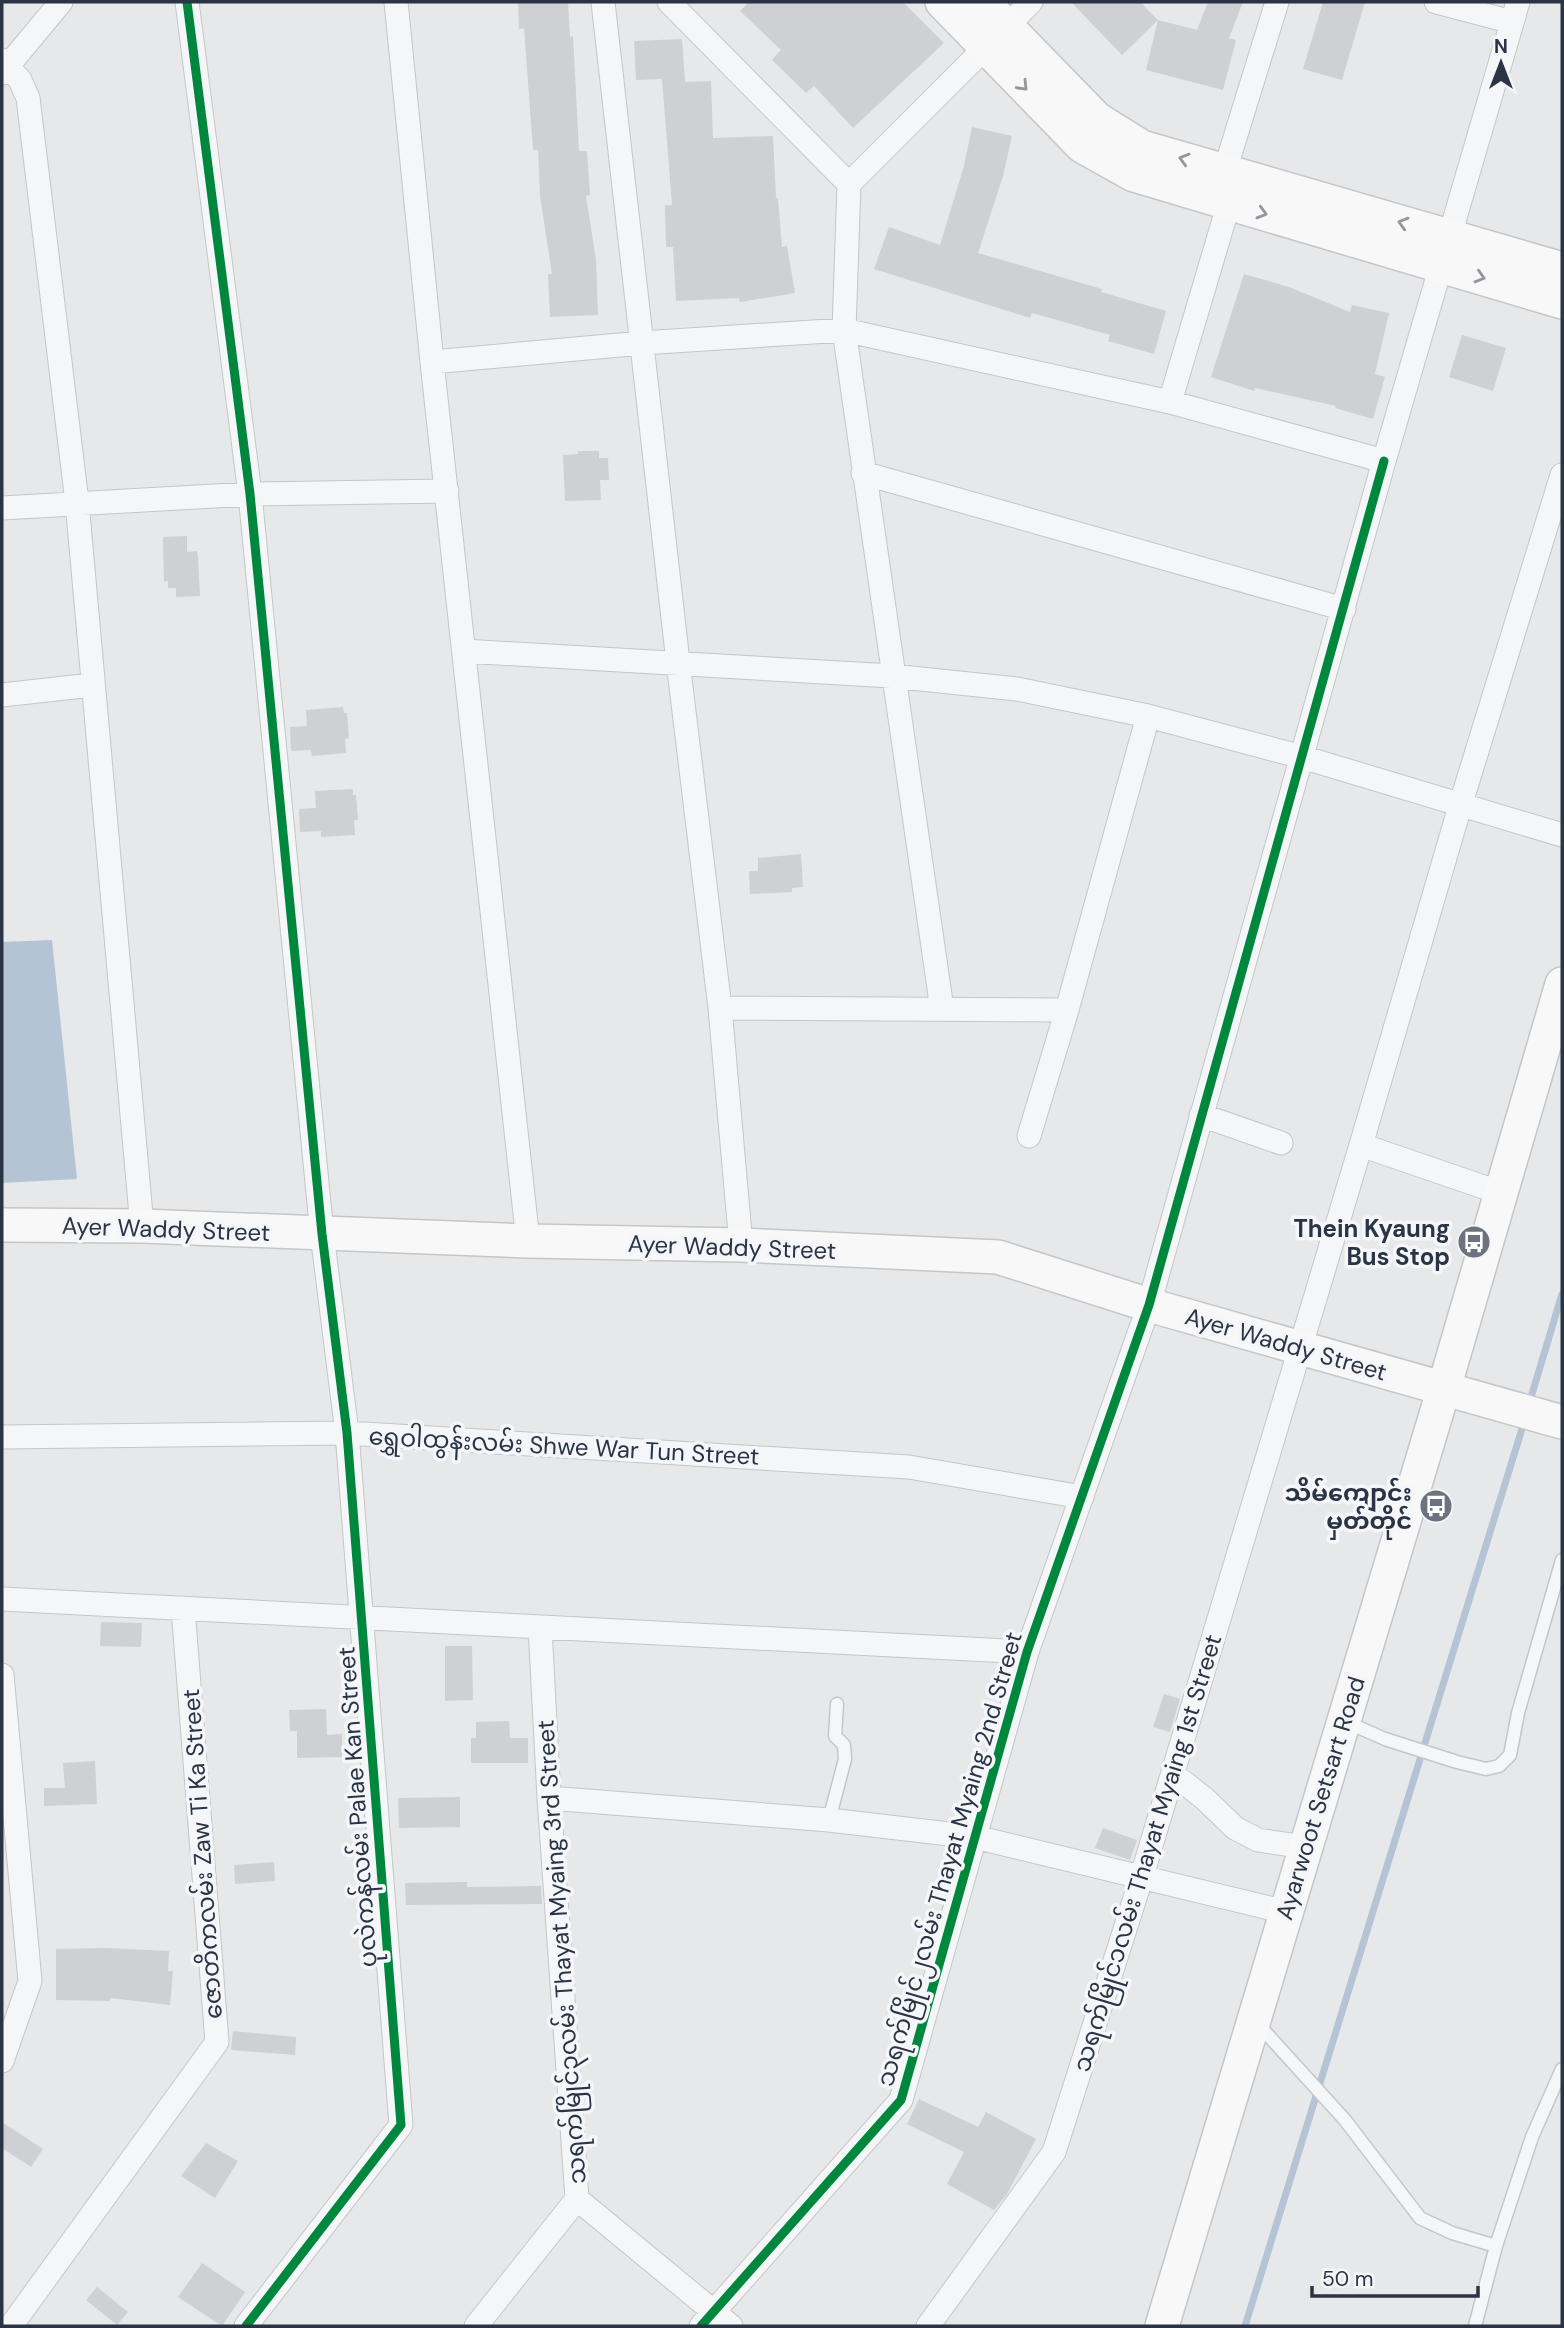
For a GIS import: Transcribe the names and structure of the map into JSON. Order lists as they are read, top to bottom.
{
  "streets": {
    "street": [
      "Ayer Waddy Street",
      "ရွှေဝါထွန်းလမ်း Shwe War Tun Street",
      "Ayarwoot Setsart Road",
      "ပုလဲကန်လမ်း Palae Kan Street",
      "သရက်မြိုင်၁လမ်း Thayat Myaing 1st Street",
      "ဇောတိကလမ်း Zaw Ti Ka Street",
      "သရက်မြိုင်၂လမ်း Thayat Myaing 2nd Street",
      "သရက်မြိုင်၃လမ်း Thayat Myaing 3rd Street"
    ]
  },
  "crossings": [
    ["Ayer Waddy Street", "Ayarwoot Setsart Road"],
    ["Ayer Waddy Street", "ပုလဲကန်လမ်း Palae Kan Street"],
    ["Ayer Waddy Street", "သရက်မြိုင်၁လမ်း Thayat Myaing 1st Street"],
    ["Ayer Waddy Street", "သရက်မြိုင်၂လမ်း Thayat Myaing 2nd Street"],
    ["ရွှေဝါထွန်းလမ်း Shwe War Tun Street", "ပုလဲကန်လမ်း Palae Kan Street"],
    ["ရွှေဝါထွန်းလမ်း Shwe War Tun Street", "သရက်မြိုင်၂လမ်း Thayat Myaing 2nd Street"]
  ],
  "places": {
    "bus stop": ["Thein Kyaung Bus Stop", "သိမ်ကျောင်း မှတ်တိုင်"]
  },
  "scale_bar": "50 m",
  "north": "top"
}
